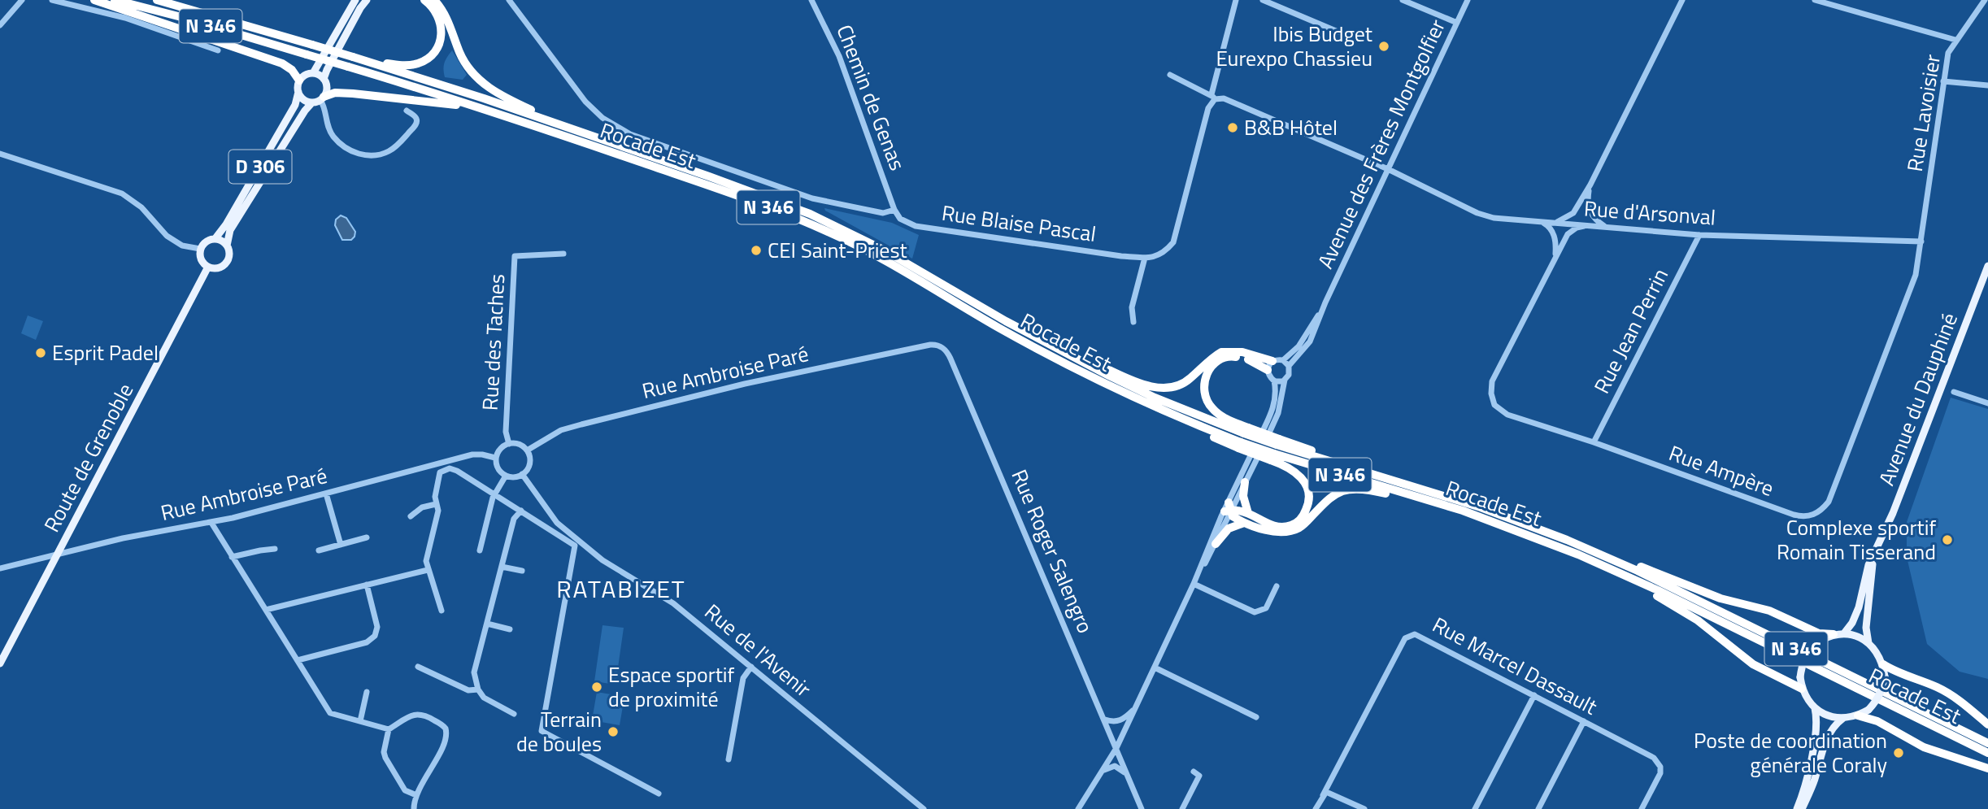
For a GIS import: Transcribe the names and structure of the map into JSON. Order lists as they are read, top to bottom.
{
  "streets": {
    "highway": ["N 346", "Rocade Est"],
    "main road": ["D 306", "Avenue du Dauphiné", "Route de Grenoble"],
    "street": [
      "Chemin de Genas",
      "Rue Lavoisier",
      "Avenue des Frères Montgolfier",
      "Rue d'Arsonval",
      "Rue Blaise Pascal",
      "Rue Jean Perrin",
      "Rue des Taches",
      "Rue Ambroise Paré",
      "Rue Ampère",
      "Rue Roger Salengro",
      "Rue de l'Avenir",
      "Rue Marcel Dassault"
    ]
  },
  "crossings": [
    ["Chemin de Genas", "Rue Blaise Pascal"],
    ["Rue Lavoisier", "Rue d'Arsonval"],
    ["Rue Lavoisier", "Rue Ampère"],
    ["Avenue des Frères Montgolfier", "Rue d'Arsonval"],
    ["Avenue des Frères Montgolfier", "Rue Roger Salengro"],
    ["D 306", "Route de Grenoble"],
    ["Rue d'Arsonval", "Rue Jean Perrin"],
    ["Rue d'Arsonval", "Rue Ampère"],
    ["Rue Jean Perrin", "Rue Ampère"],
    ["Rue des Taches", "Rue Ambroise Paré"],
    ["Rue des Taches", "Rue de l'Avenir"],
    ["Rue Ambroise Paré", "Route de Grenoble"],
    ["Rue Ambroise Paré", "Rue Roger Salengro"],
    ["Rue Ambroise Paré", "Rue de l'Avenir"]
  ],
  "districts": ["RATABIZET"],
  "places": [
    "Ibis Budget Eurexpo Chassieu",
    "B&B Hôtel",
    "CEI Saint-Priest",
    "Esprit Padel",
    "Complexe sportif Romain Tisserand",
    "Espace sportif de proximité",
    "Terrain de boules",
    "Poste de coordination générale Coraly"
  ]
}
